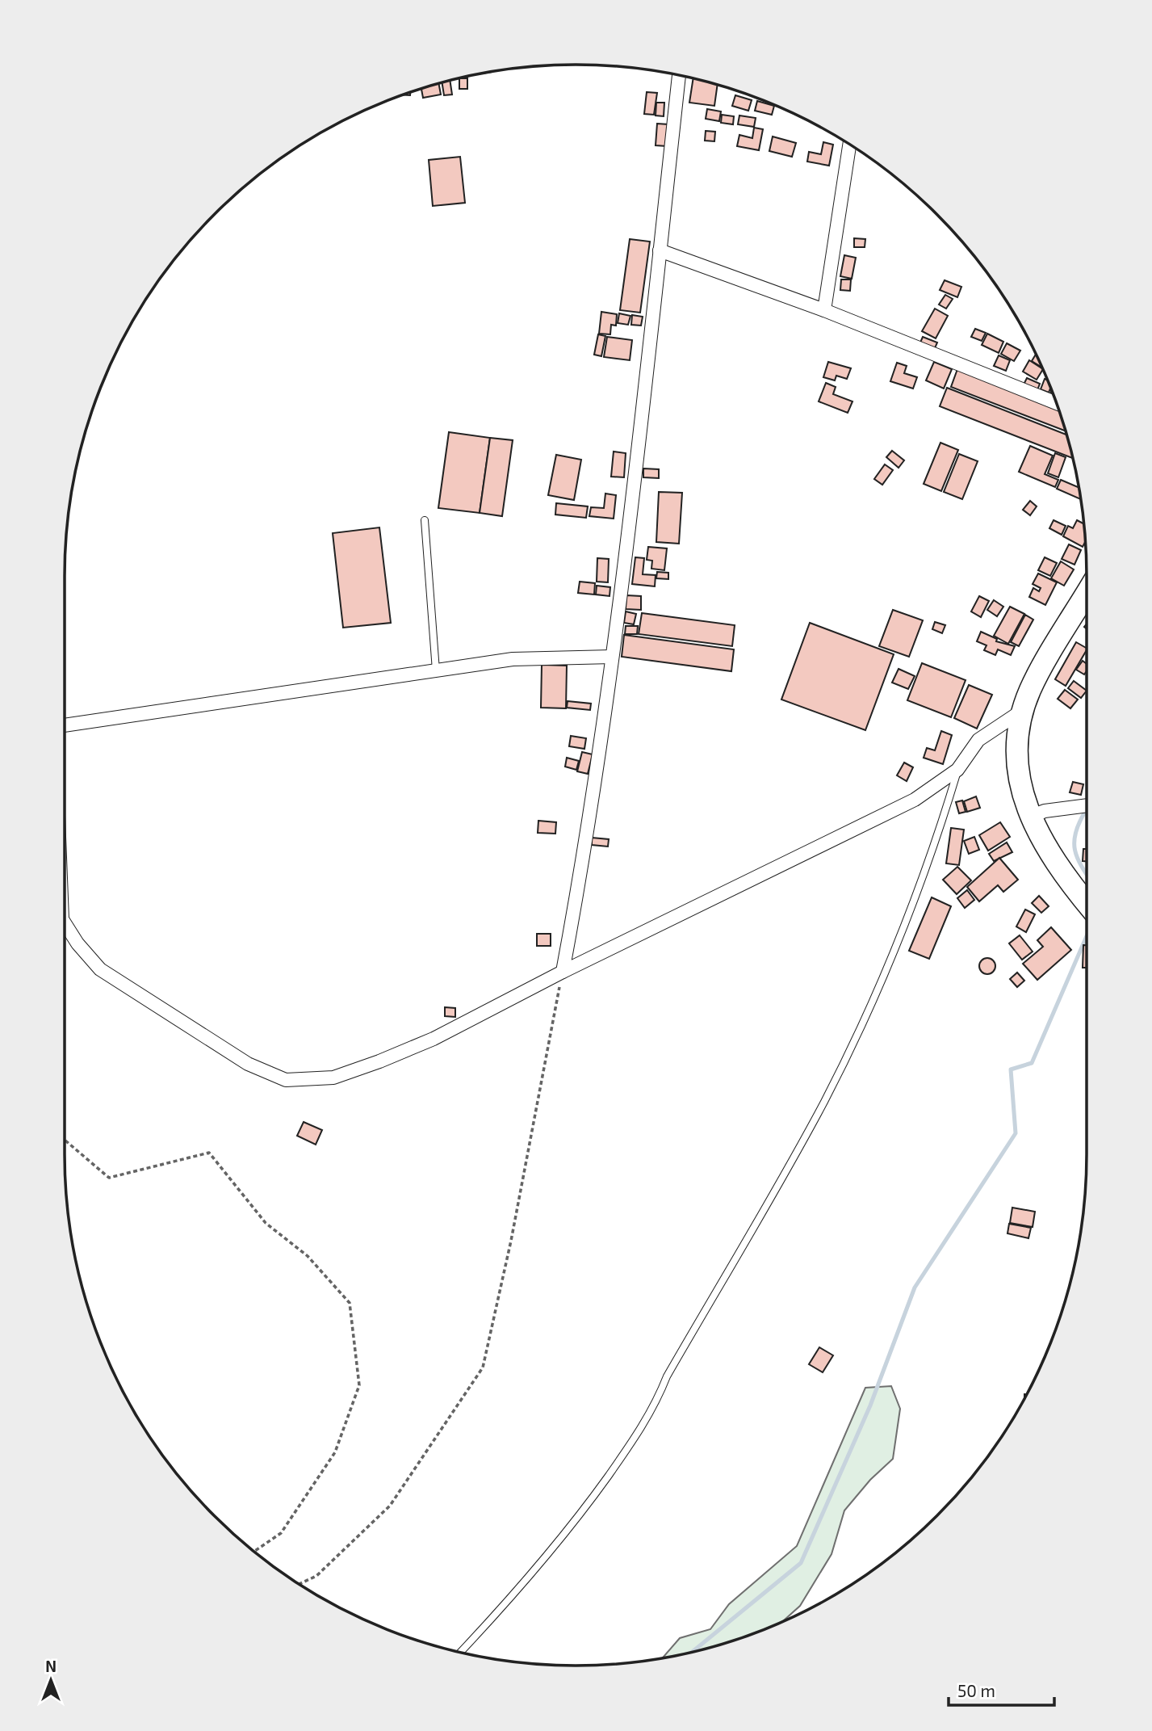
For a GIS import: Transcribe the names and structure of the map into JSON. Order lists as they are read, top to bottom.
{
  "scale_bar": "50 m",
  "north": "top"
}
